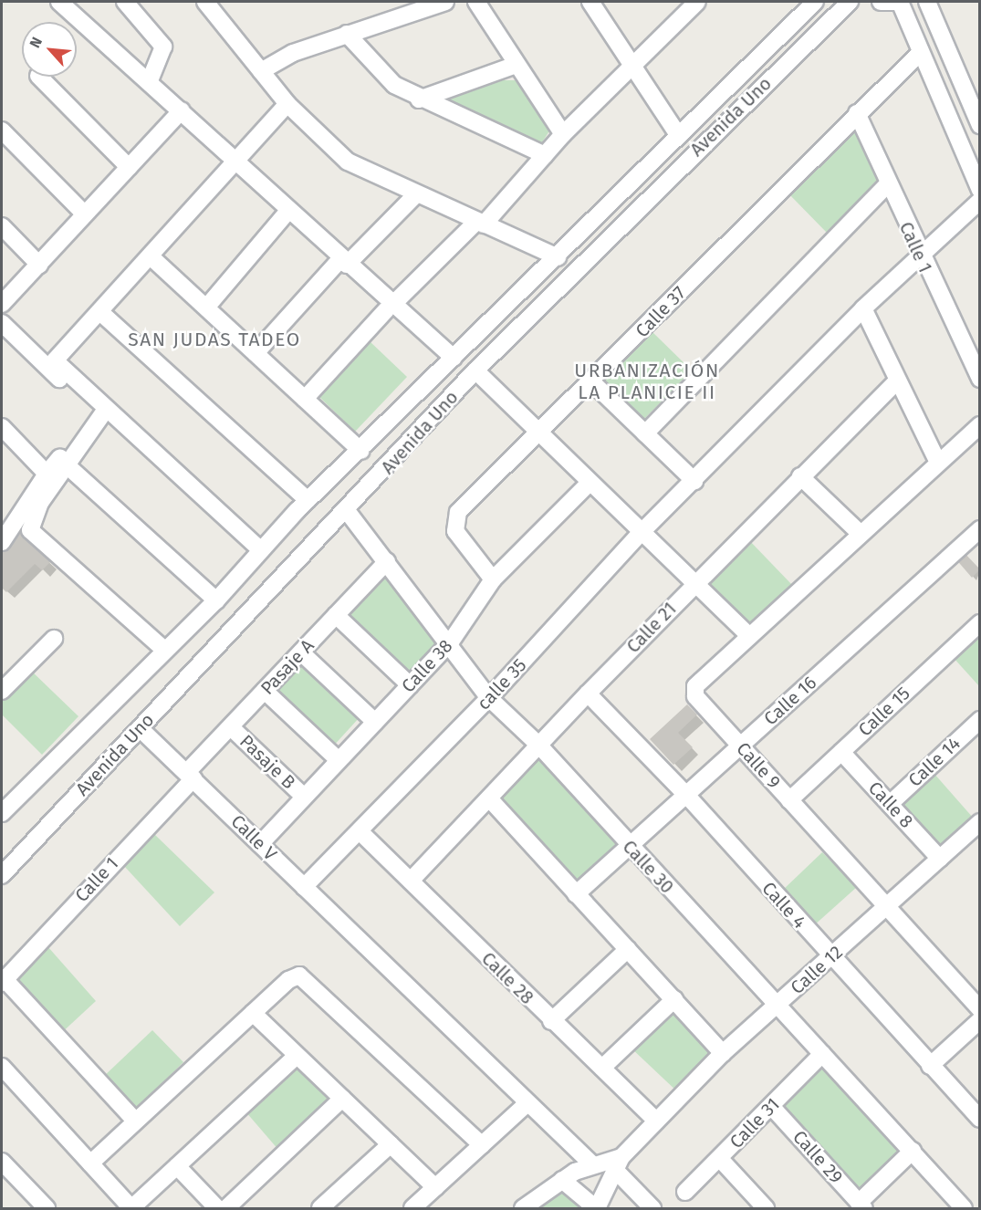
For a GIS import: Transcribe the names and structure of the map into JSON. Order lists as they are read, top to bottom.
{
  "streets": {
    "street": [
      "Avenida Uno",
      "Calle 1",
      "Calle 37",
      "Calle 21",
      "Calle 38",
      "Pasaje A",
      "calle 35",
      "Calle 16",
      "Calle 15",
      "Pasaje B",
      "Calle 14",
      "Calle 9",
      "Calle 8",
      "Calle V",
      "Calle 30",
      "Calle 4",
      "Calle 12",
      "Calle 28",
      "Calle 31",
      "Calle 29"
    ]
  },
  "crossings": [
    ["Avenida Uno", "Calle V"],
    ["Avenida Uno", "Calle 30"],
    ["Calle 1", "Calle 37"],
    ["Calle 1", "Pasaje A"],
    ["Calle 1", "calle 35"],
    ["Calle 1", "Calle V"],
    ["Calle 37", "Calle 38"],
    ["Calle 21", "Calle 30"],
    ["Calle 21", "Calle 4"],
    ["Calle 21", "Calle 28"],
    ["Calle 38", "Pasaje B"],
    ["Calle 38", "Calle V"],
    ["Calle 38", "Calle 30"],
    ["Pasaje A", "Pasaje B"],
    ["Pasaje A", "Calle V"],
    ["Pasaje A", "Calle 30"],
    ["calle 35", "Calle 30"],
    ["calle 35", "Calle 28"],
    ["Calle 16", "Calle 9"],
    ["Calle 16", "Calle 30"],
    ["Calle 16", "Calle 4"],
    ["Calle 15", "Calle 9"],
    ["Calle 15", "Calle 8"],
    ["Calle 14", "Calle 8"],
    ["Calle 9", "Calle 12"],
    ["Calle 8", "Calle 12"],
    ["Calle 30", "Calle 12"],
    ["Calle 30", "Calle 31"],
    ["Calle 4", "Calle 12"],
    ["Calle 12", "Calle 28"],
    ["Calle 31", "Calle 29"]
  ],
  "districts": ["SAN JUDAS TADEO", "URBANIZACIÓN LA PLANICIE II"],
  "north": "top left"
}
